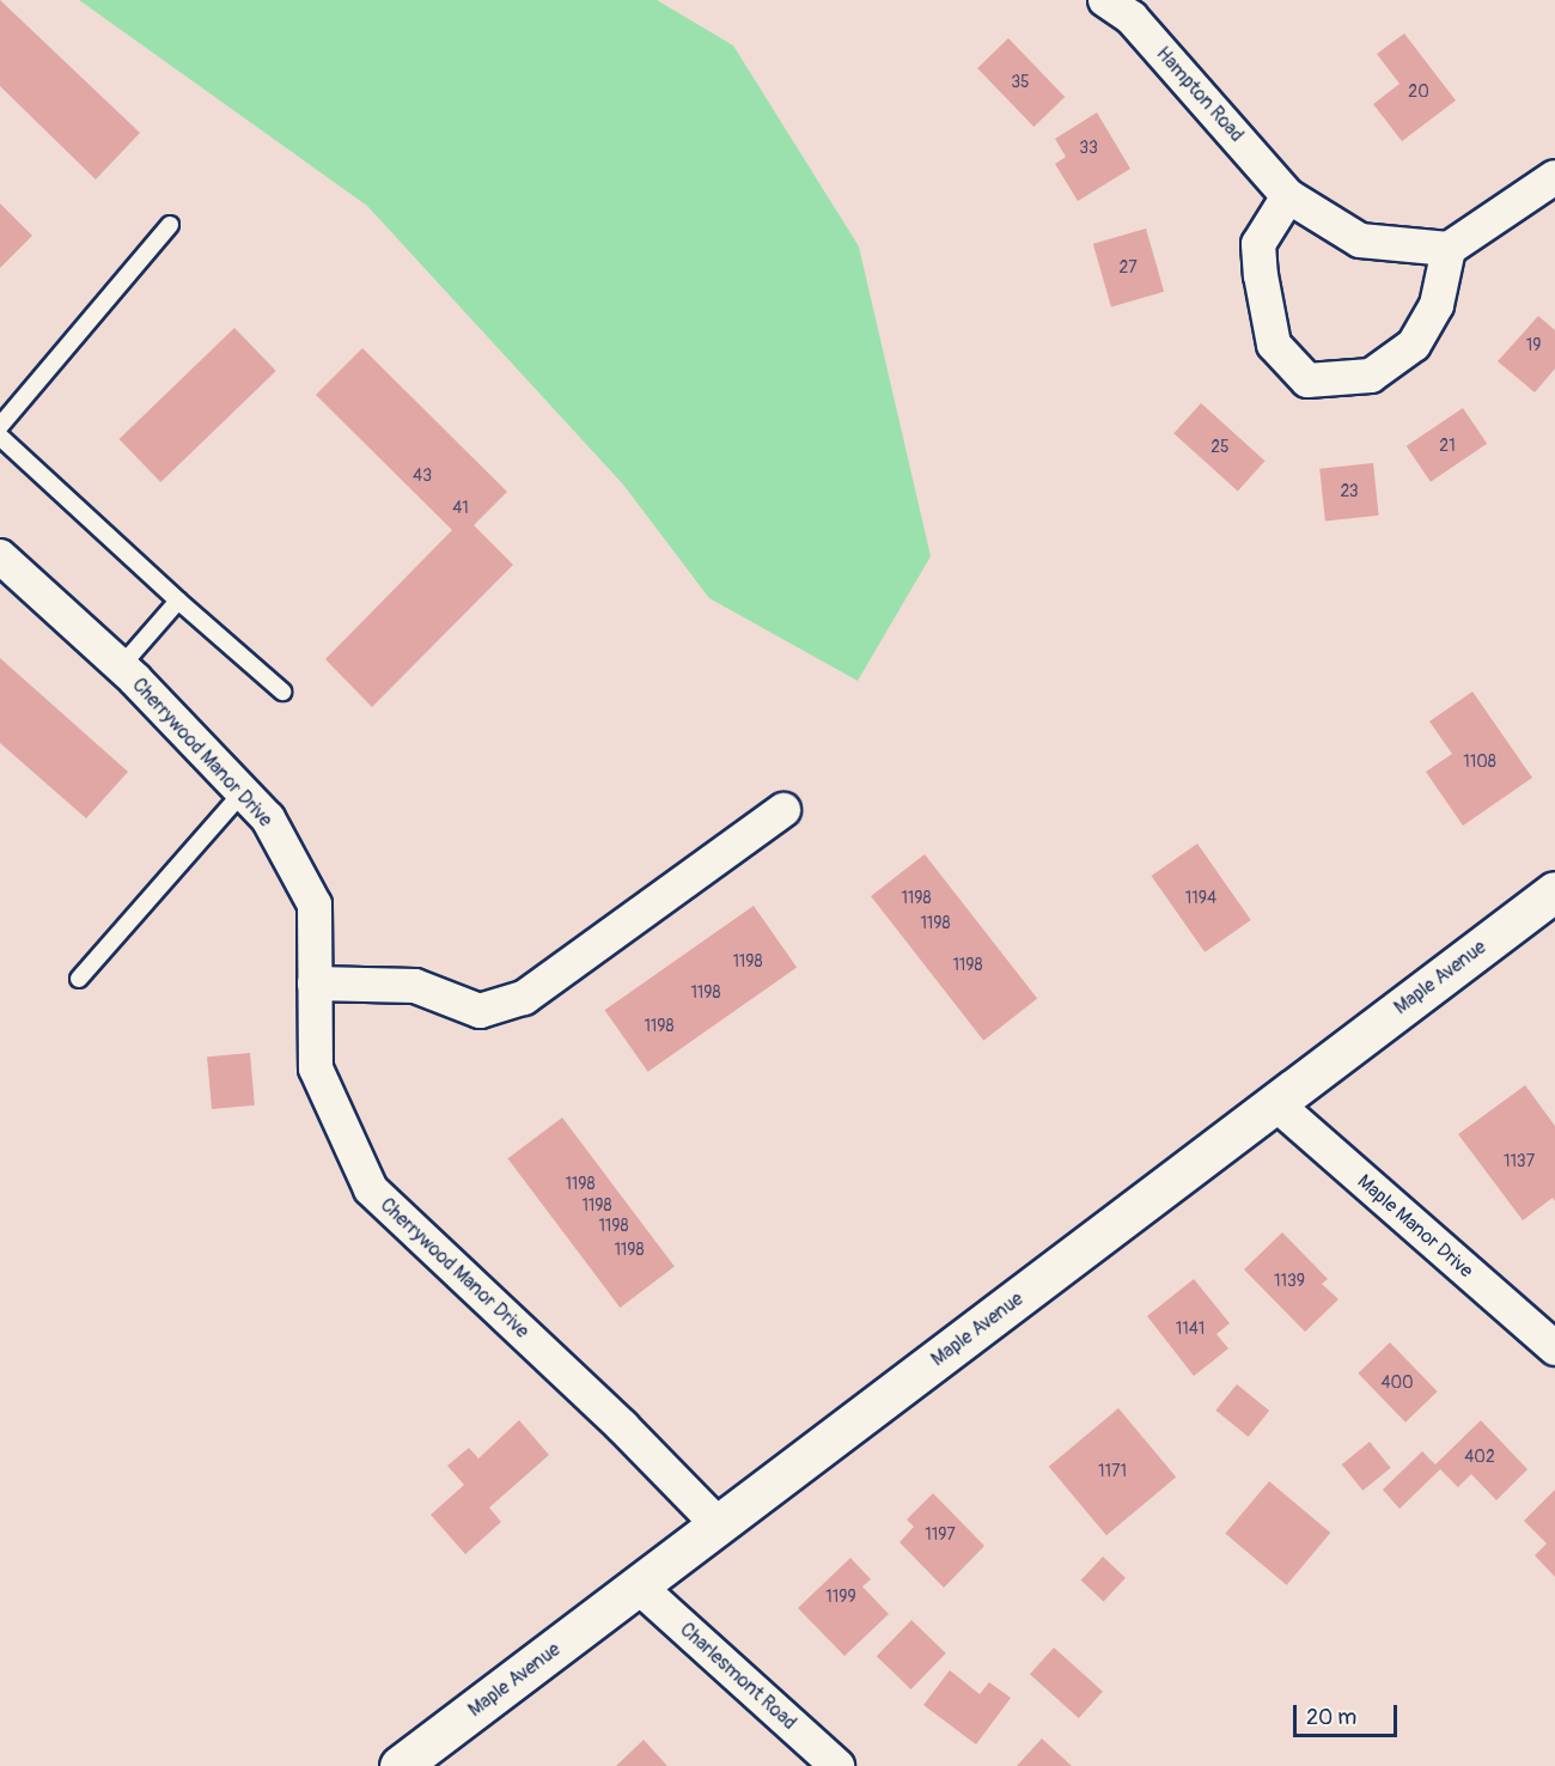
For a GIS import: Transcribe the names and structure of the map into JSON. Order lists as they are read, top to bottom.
{
  "streets": {
    "main road": ["Maple Avenue"],
    "street": [
      "Hampton Road",
      "Cherrywood Manor Drive",
      "Maple Manor Drive",
      "Charlesmont Road"
    ]
  },
  "crossings": [
    ["Cherrywood Manor Drive", "Maple Avenue"],
    ["Maple Avenue", "Maple Manor Drive"],
    ["Maple Avenue", "Charlesmont Road"]
  ],
  "house_numbers": [
    "35",
    "20",
    "33",
    "27",
    "19",
    "21",
    "25",
    "43",
    "23",
    "41",
    "1108",
    "1198",
    "1194",
    "1198",
    "1198",
    "1198",
    "1198",
    "1198",
    "1137",
    "1198",
    "1198",
    "1198",
    "1198",
    "1139",
    "1141",
    "400",
    "402",
    "1171",
    "1197",
    "1199"
  ],
  "scale_bar": "20 m"
}
